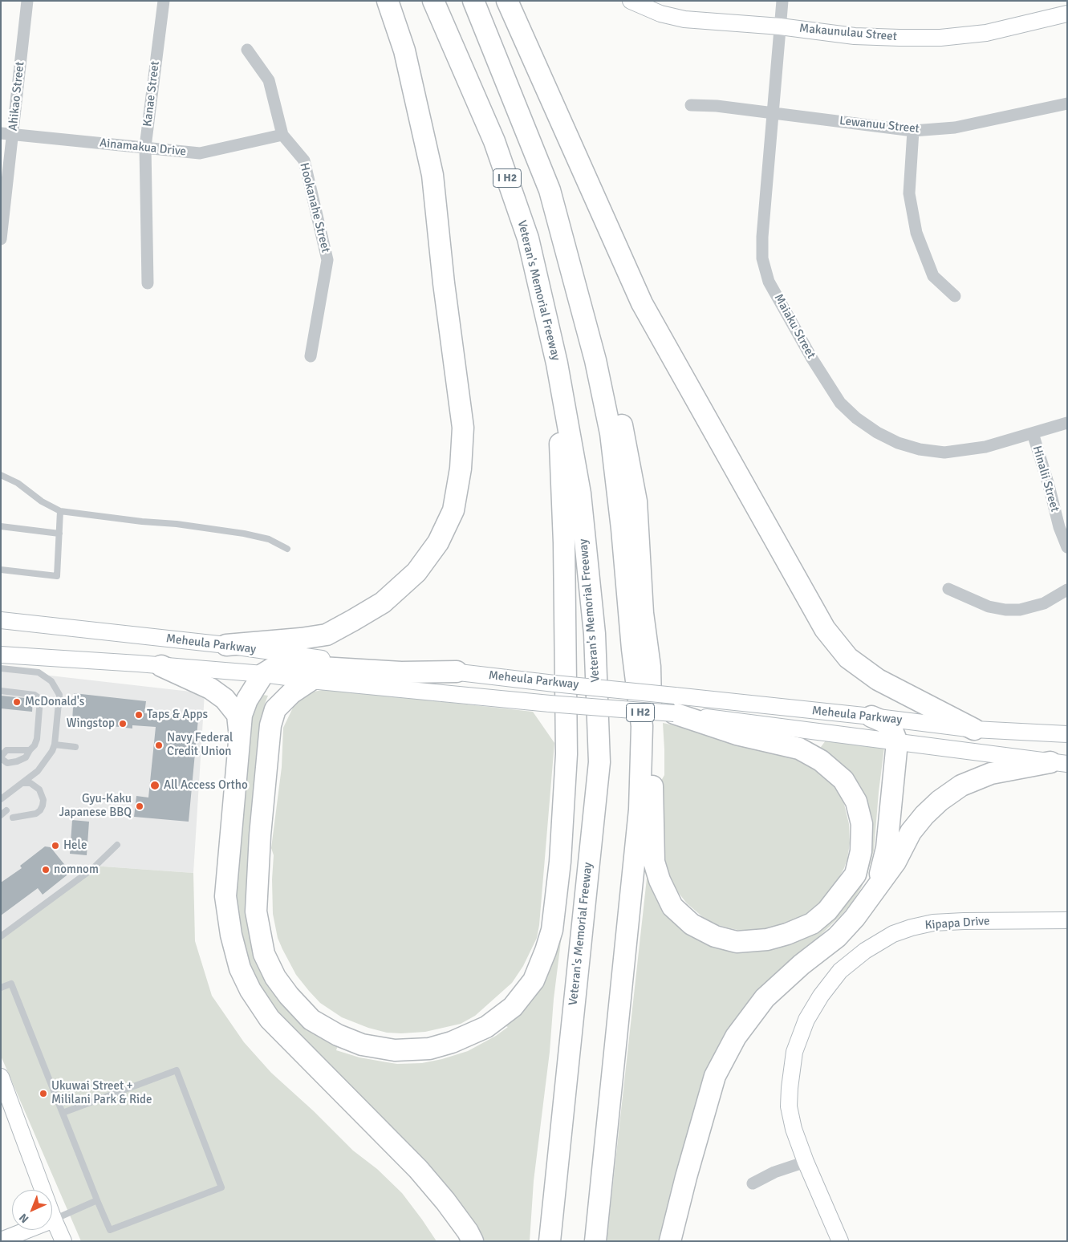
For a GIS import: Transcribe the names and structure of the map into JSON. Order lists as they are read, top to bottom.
{
  "streets": {
    "highway": ["I H2", "Veteran's Memorial Freeway"],
    "main road": ["Makaunulau Street", "Meheula Parkway", "Kipapa Drive"],
    "street": [
      "Kanae Street",
      "Ahikao Street",
      "Lewanuu Street",
      "Ainamakua Drive",
      "Hookanahe Street",
      "Maiaku Street",
      "Hinalii Street"
    ]
  },
  "crossings": [
    ["Makaunulau Street", "Maiaku Street"],
    ["Kanae Street", "Ainamakua Drive"],
    ["Ahikao Street", "Ainamakua Drive"],
    ["Lewanuu Street", "Maiaku Street"],
    ["Ainamakua Drive", "Hookanahe Street"],
    ["Maiaku Street", "Hinalii Street"]
  ],
  "places": [
    "McDonald's",
    "Taps & Apps",
    "Wingstop",
    "Navy Federal Credit Union",
    "All Access Ortho",
    "Gyu-Kaku Japanese BBQ",
    "Hele",
    "nomnom",
    "Ukuwai Street + Mililani Park & Ride"
  ],
  "north": "bottom left"
}
